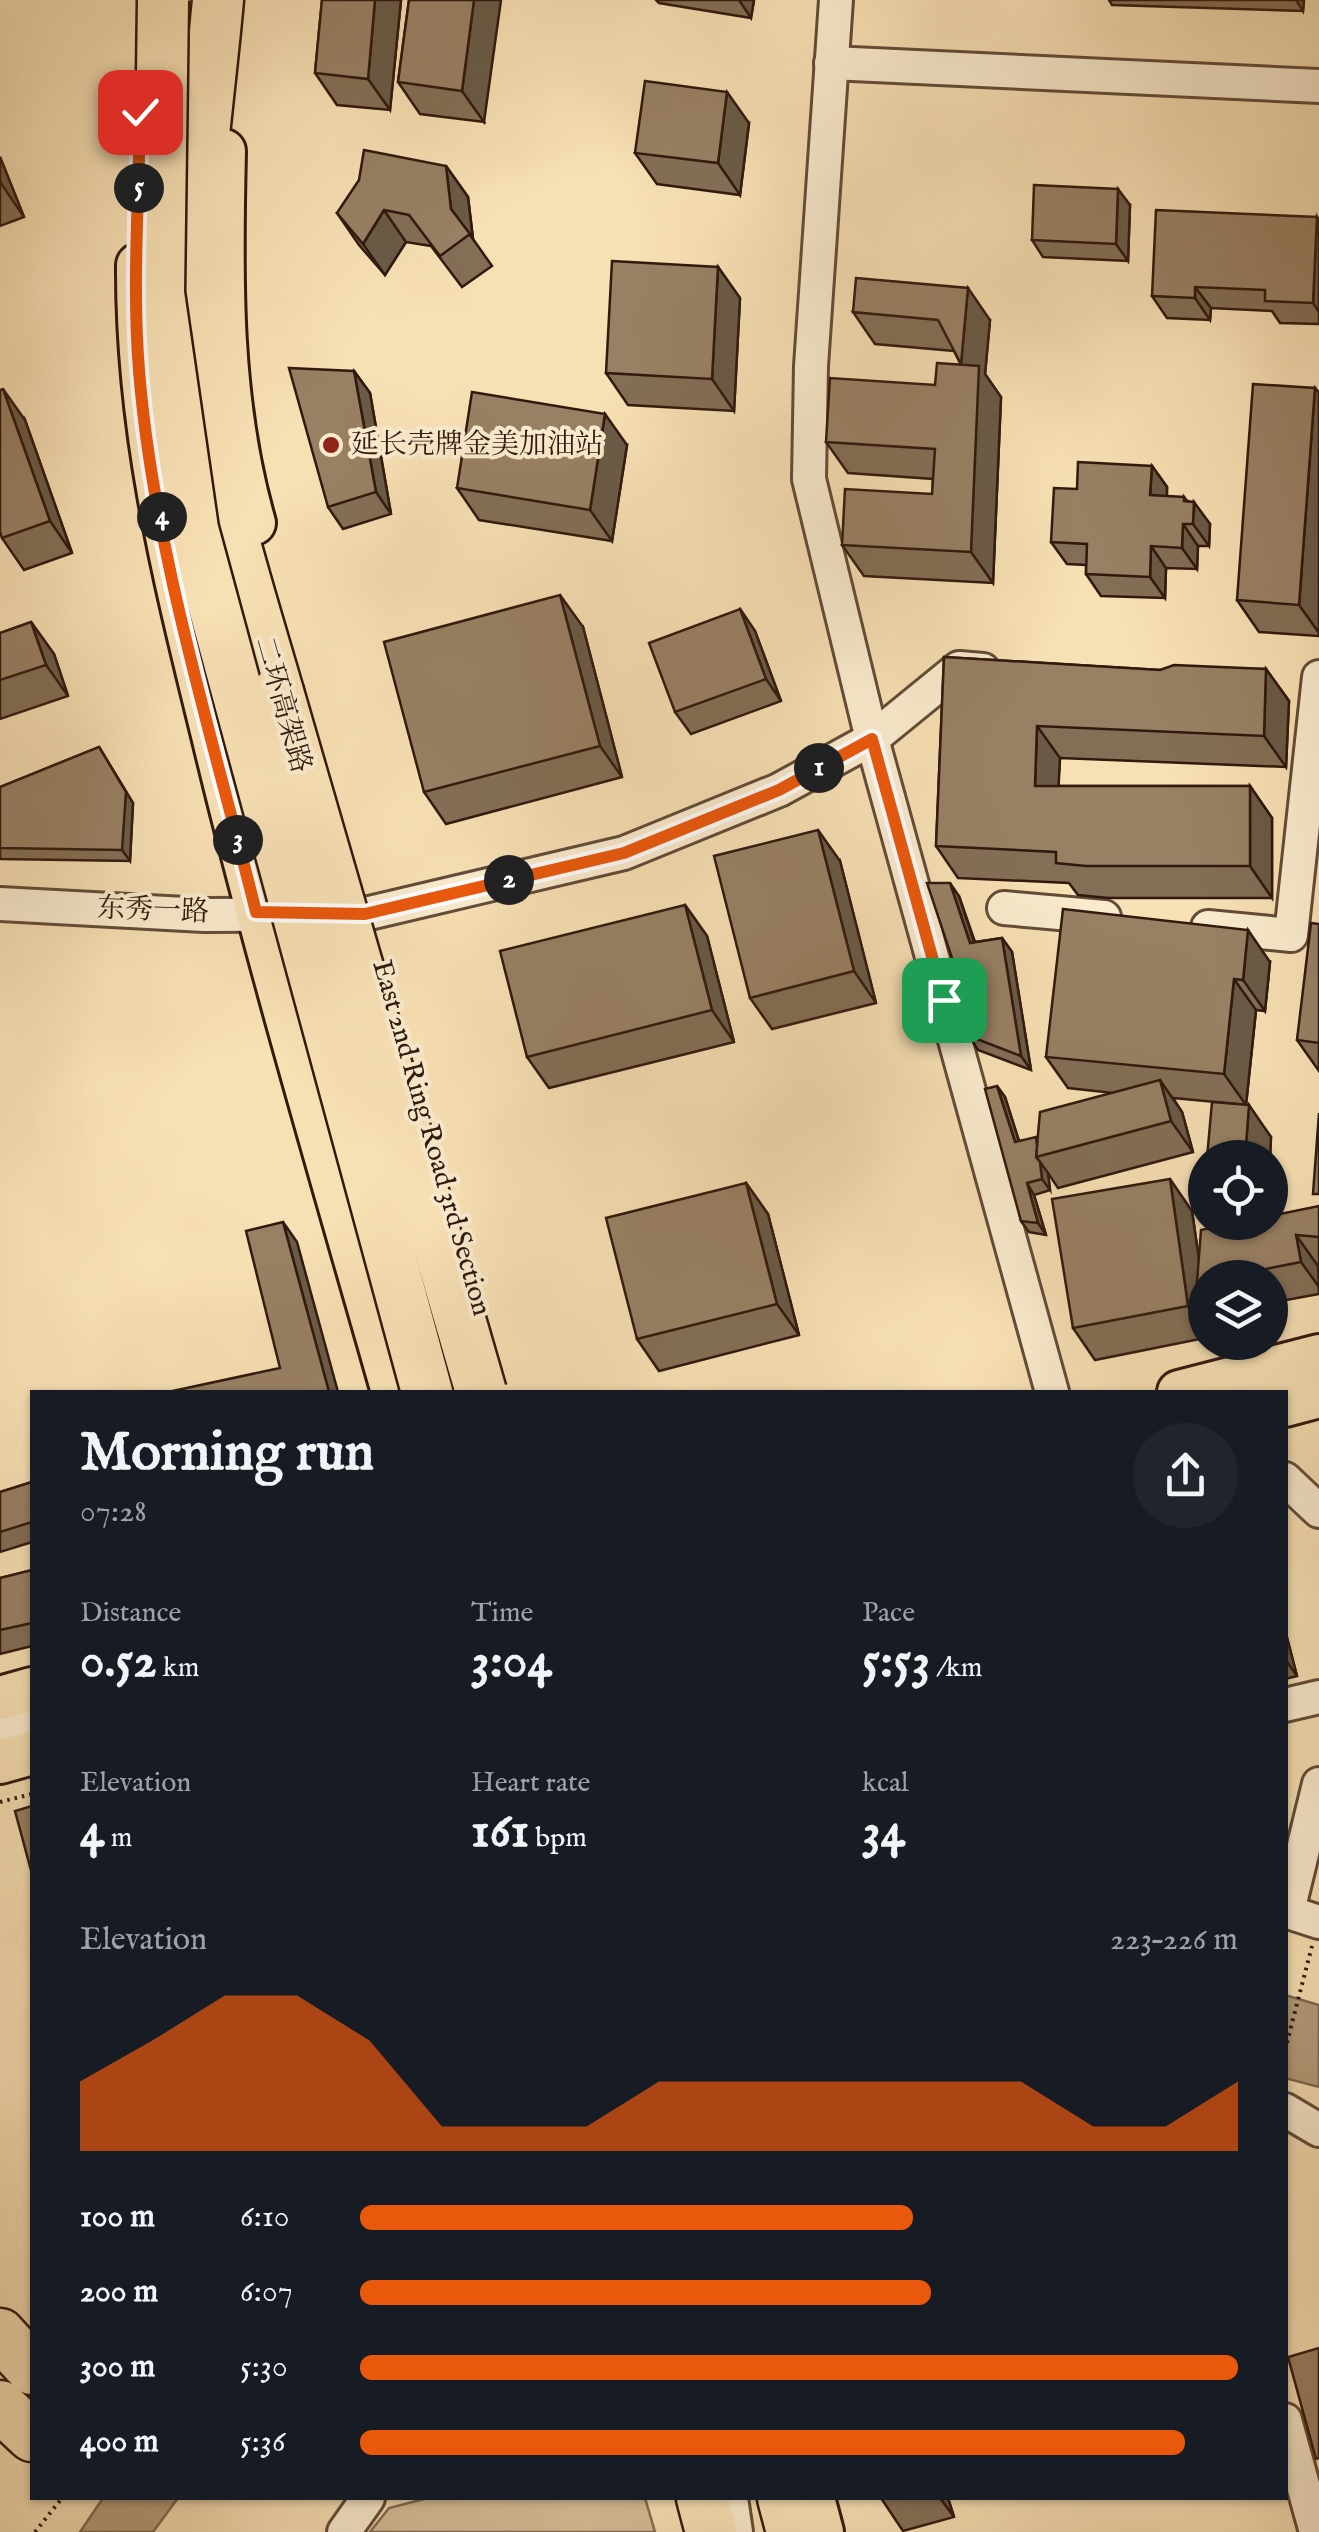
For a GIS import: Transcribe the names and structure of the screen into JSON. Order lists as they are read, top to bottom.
{
  "streets": {
    "highway": ["二环高架路"],
    "main road": ["East 2nd Ring Road 3rd Section"],
    "street": ["东秀一路"]
  },
  "crossings": [
    ["东秀一路", "East 2nd Ring Road 3rd Section"]
  ],
  "places": ["延长壳牌金美加油站"],
  "page": {
    "pins": [
      "5",
      "4",
      "1",
      "3",
      "2"
    ],
    "heading": ["Morning run", "07:28"],
    "stats": [
      ["Distance", "0.52 km"],
      ["Time", "3:04"],
      ["Pace", "5:53 /km"],
      ["Elevation", "4 m"],
      ["Heart rate", "161 bpm"],
      ["kcal", "34"]
    ],
    "chart": ["Elevation", "223–226 m"],
    "list": [
      {
        "name": "100 m",
        "note": "6:10"
      },
      {
        "name": "200 m",
        "note": "6:07"
      },
      {
        "name": "300 m",
        "note": "5:30"
      },
      {
        "name": "400 m",
        "note": "5:36"
      }
    ]
  }
}
